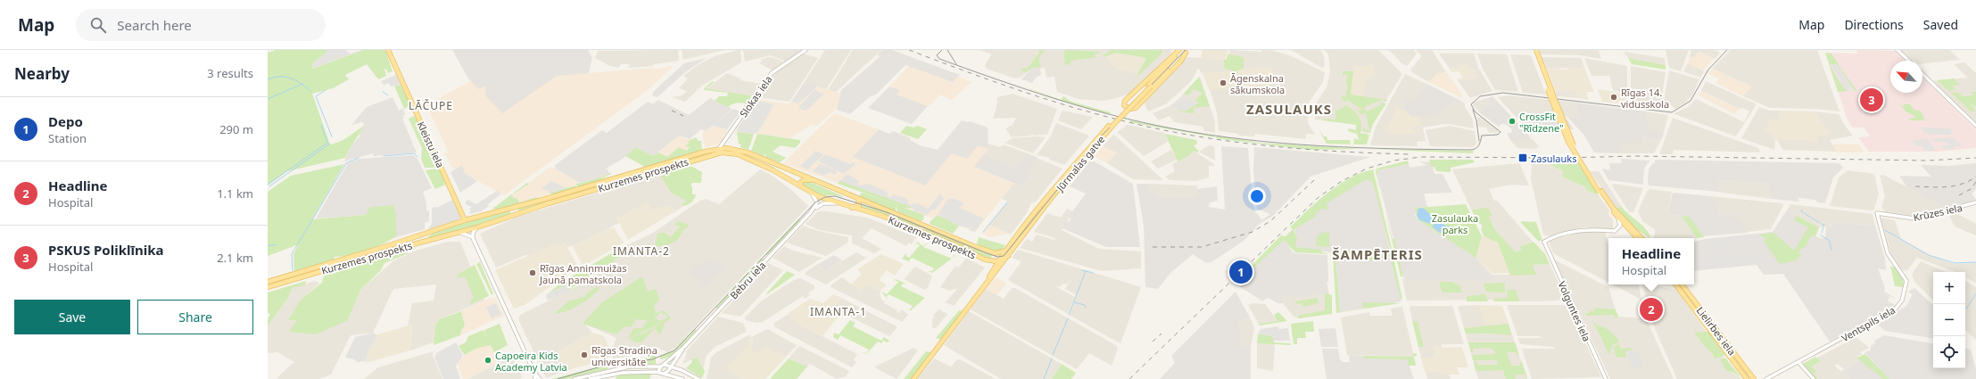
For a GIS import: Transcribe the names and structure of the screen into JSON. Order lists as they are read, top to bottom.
{
  "streets": {
    "main road": [
      "Kleistu iela",
      "Jūrmalas gatve",
      "Kurzemes prospekts",
      "Lielirbes iela"
    ],
    "street": [
      "Slokas iela",
      "Krūzes iela",
      "Bebru iela",
      "Volguntes iela",
      "Ventspils iela"
    ]
  },
  "crossings": [
    ["Slokas iela", "Kurzemes prospekts"],
    ["Kleistu iela", "Kurzemes prospekts"],
    ["Jūrmalas gatve", "Kurzemes prospekts"],
    ["Kurzemes prospekts", "Bebru iela"],
    ["Krūzes iela", "Ventspils iela"]
  ],
  "districts": [
    "LĀČUPE",
    "ZASULAUKS",
    "IMANTA-2",
    "ŠAMPĒTERIS",
    "IMANTA-1"
  ],
  "parks": ["Zasulauka parks"],
  "places": {
    "other": [
      "Āgenskalna sākumskola",
      "Rīgas 14. vidusskola",
      "CrossFit \"Rīdzene\"",
      "Rīgas Anniņmuižas Jaunā pamatskola",
      "Rīgas Stradiņa universitāte",
      "Capoeira Kids Academy Latvia"
    ],
    "transit": ["Zasulauks"]
  },
  "north": "top left",
  "page": {
    "header": "Map",
    "search": "Search here",
    "nav": ["Map", "Directions", "Saved"],
    "heading": ["Nearby", "3 results"],
    "pins": ["3", "1", "2"],
    "list": [
      {
        "mark": "1",
        "name": "Depo",
        "note": "Station",
        "value": "290 m"
      },
      {
        "mark": "2",
        "name": "Headline",
        "note": "Hospital",
        "value": "1.1 km"
      },
      {
        "mark": "3",
        "name": "PSKUS Poliklīnika",
        "note": "Hospital",
        "value": "2.1 km"
      }
    ],
    "popup": ["Headline", "Hospital"],
    "map_buttons": ["+", "−"],
    "buttons": ["Save", "Share"]
  }
}
